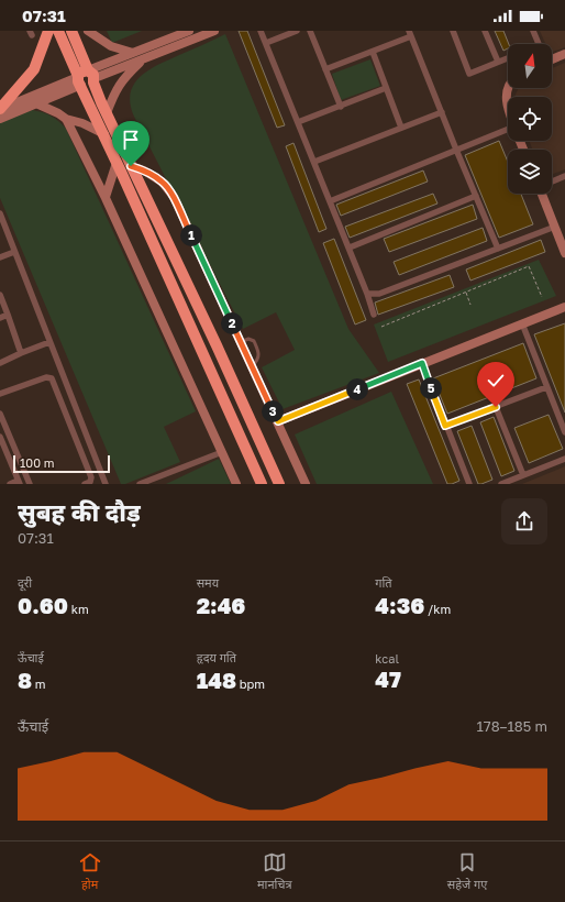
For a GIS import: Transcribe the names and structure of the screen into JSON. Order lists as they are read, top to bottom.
{
  "scale_bar": "100 m",
  "north": "top",
  "page": {
    "status": "07:31",
    "pins": [
      "1",
      "2",
      "5",
      "4",
      "3"
    ],
    "scale": "100 m",
    "heading": ["सुबह की दौड़", "07:31"],
    "stats": [
      ["दूरी", "0.60 km"],
      ["समय", "2:46"],
      ["गति", "4:36 /km"],
      ["ऊँचाई", "8 m"],
      ["हृदय गति", "148 bpm"],
      ["kcal", "47"]
    ],
    "chart": ["ऊँचाई", "178–185 m"],
    "tabs": ["होम", "मानचित्र", "सहेजे गए"]
  }
}
